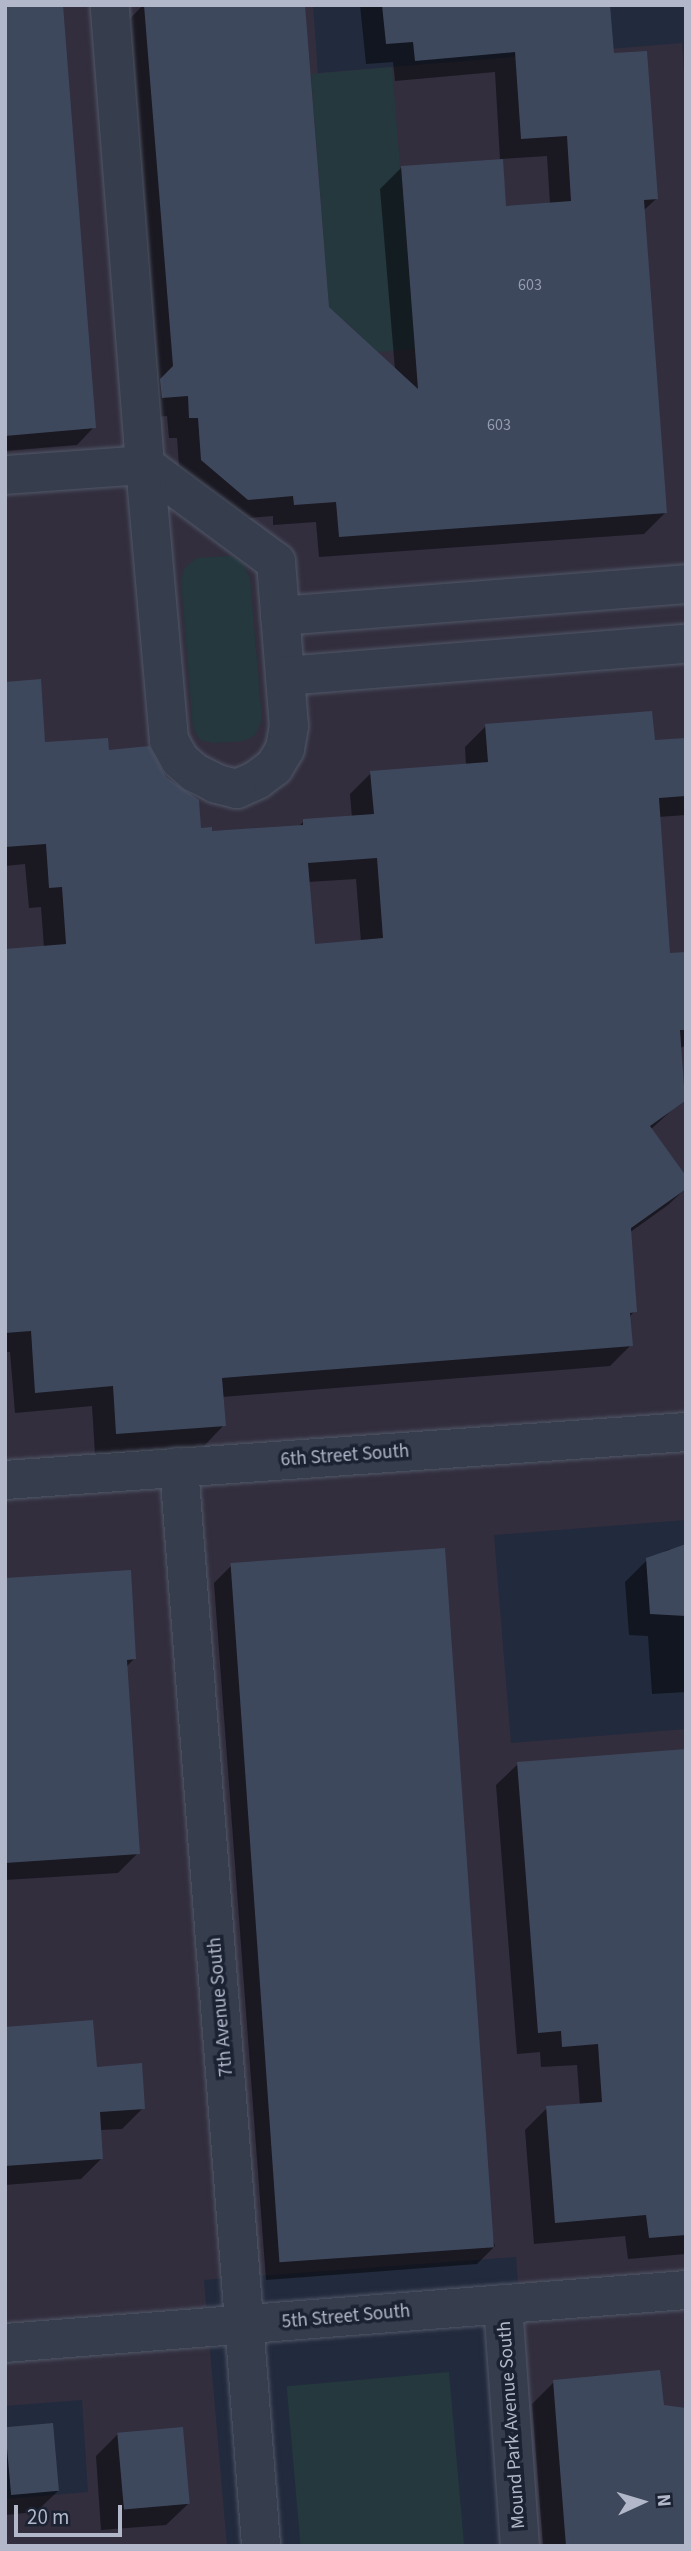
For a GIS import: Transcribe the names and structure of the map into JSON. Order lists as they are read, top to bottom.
{
  "streets": {
    "street": [
      "6th Street South",
      "7th Avenue South",
      "5th Street South",
      "Mound Park Avenue South"
    ]
  },
  "crossings": [
    ["6th Street South", "7th Avenue South"],
    ["7th Avenue South", "5th Street South"],
    ["5th Street South", "Mound Park Avenue South"]
  ],
  "house_numbers": ["603", "603"],
  "scale_bar": "20 m",
  "north": "right"
}
